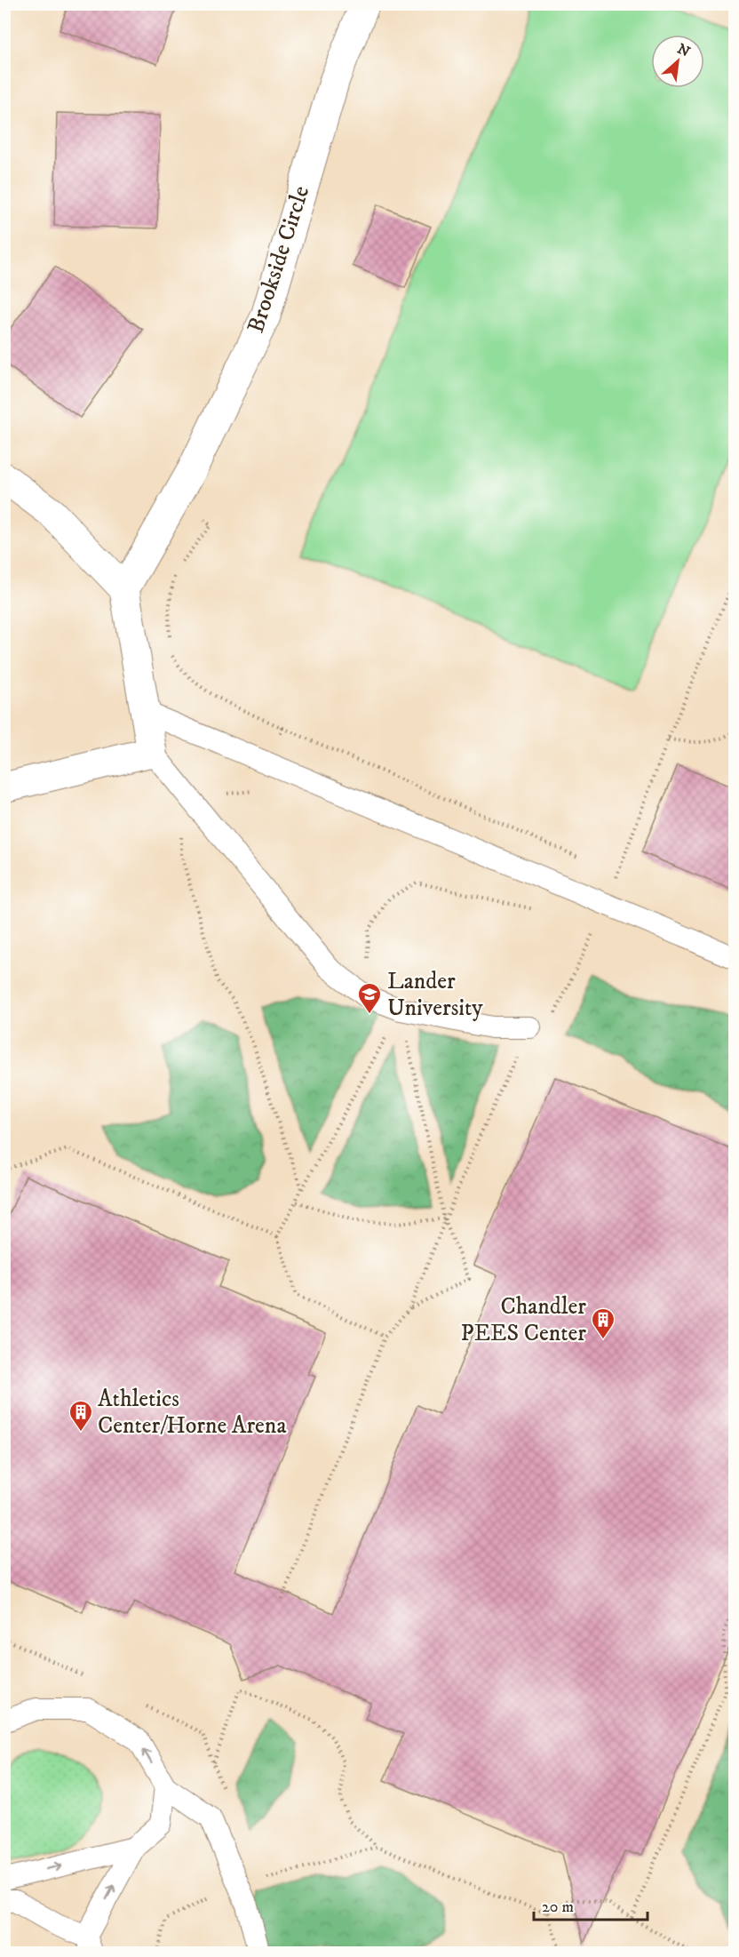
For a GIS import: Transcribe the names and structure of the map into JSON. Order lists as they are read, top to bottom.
{
  "streets": {
    "street": ["Brookside Circle"]
  },
  "places": {
    "school or university": ["Lander University"],
    "building": ["Chandler PEES Center", "Athletics Center/Horne Arena"]
  },
  "scale_bar": "20 m",
  "north": "top right"
}
